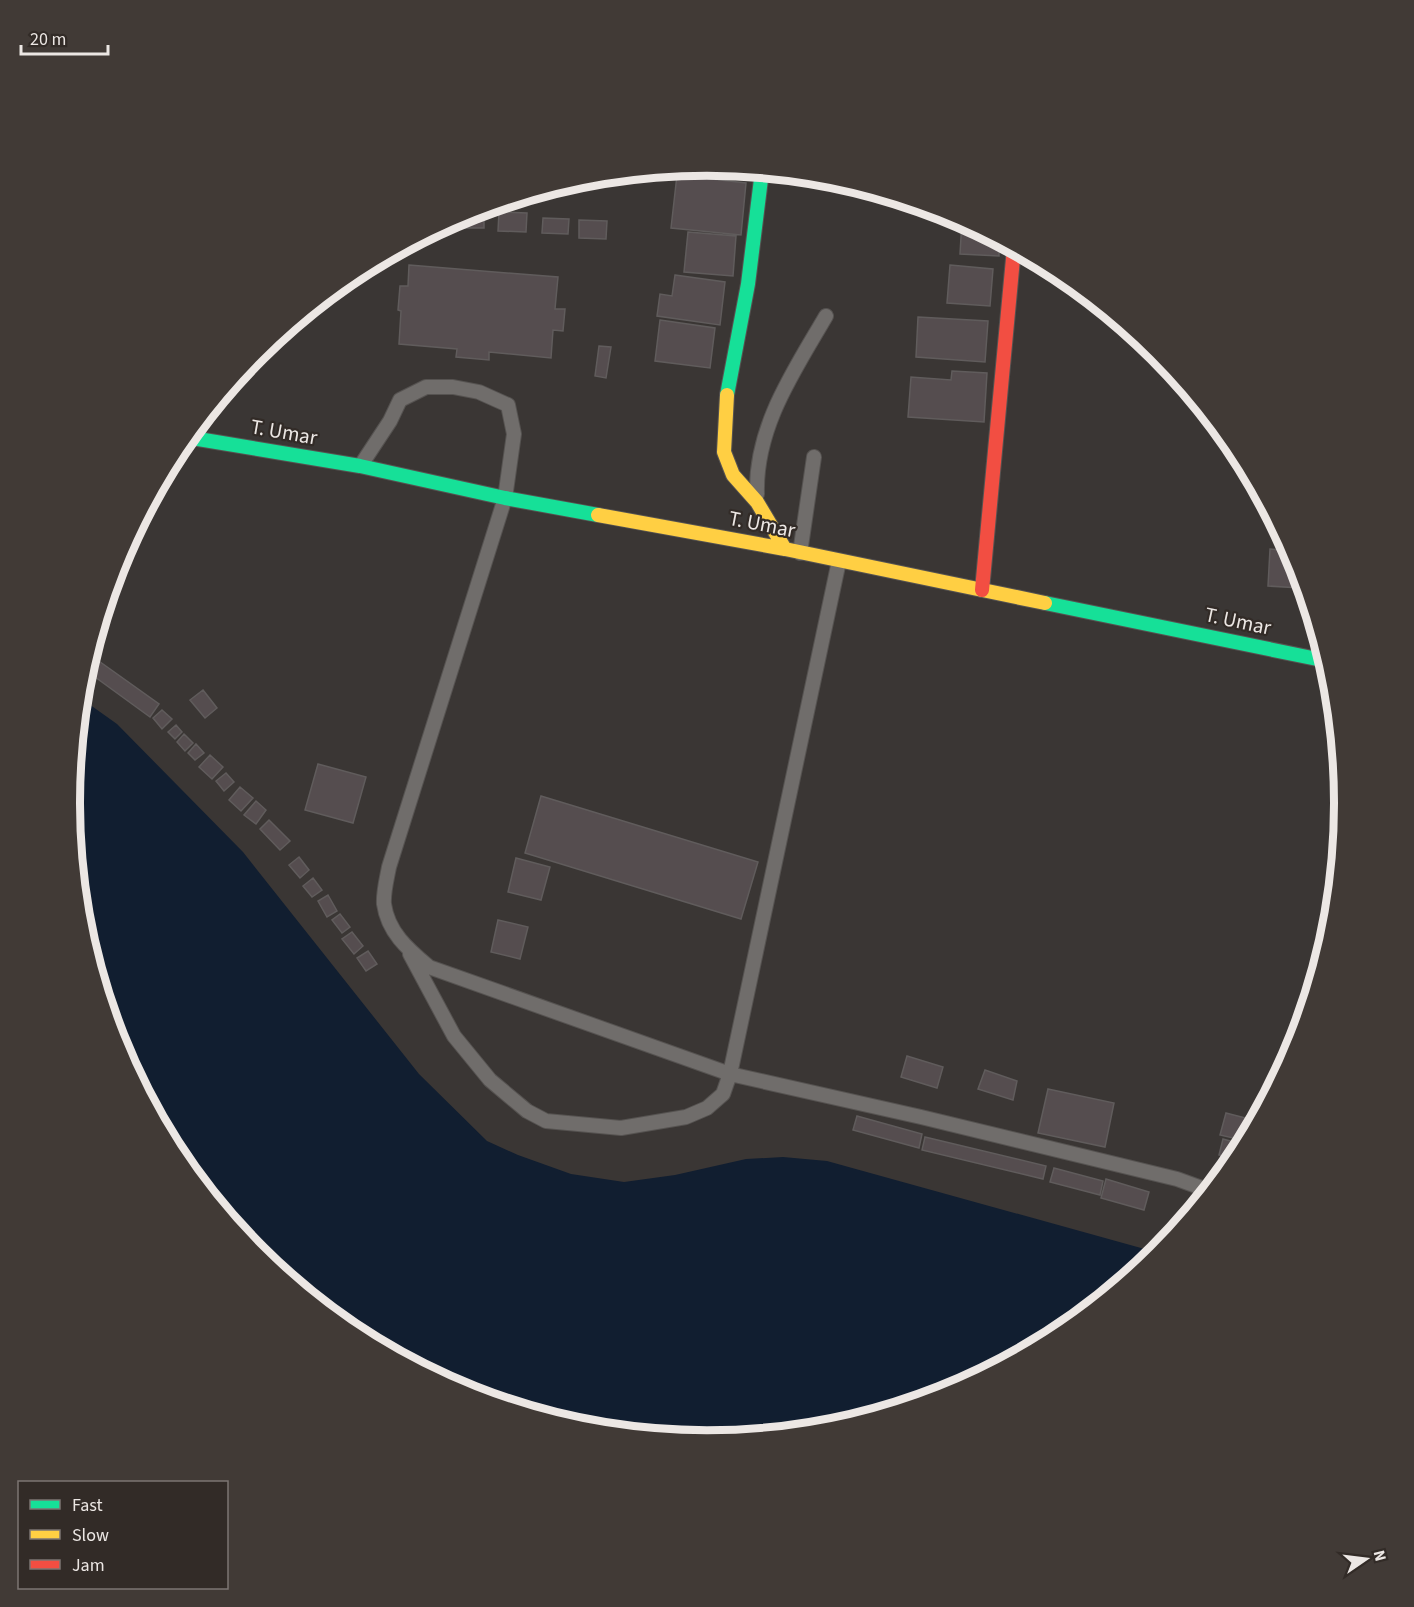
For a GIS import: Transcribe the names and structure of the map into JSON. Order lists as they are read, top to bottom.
{
  "streets": {
    "street": ["T. Umar"]
  },
  "legend": ["Fast", "Slow", "Jam"],
  "scale_bar": "20 m",
  "north": "right"
}
